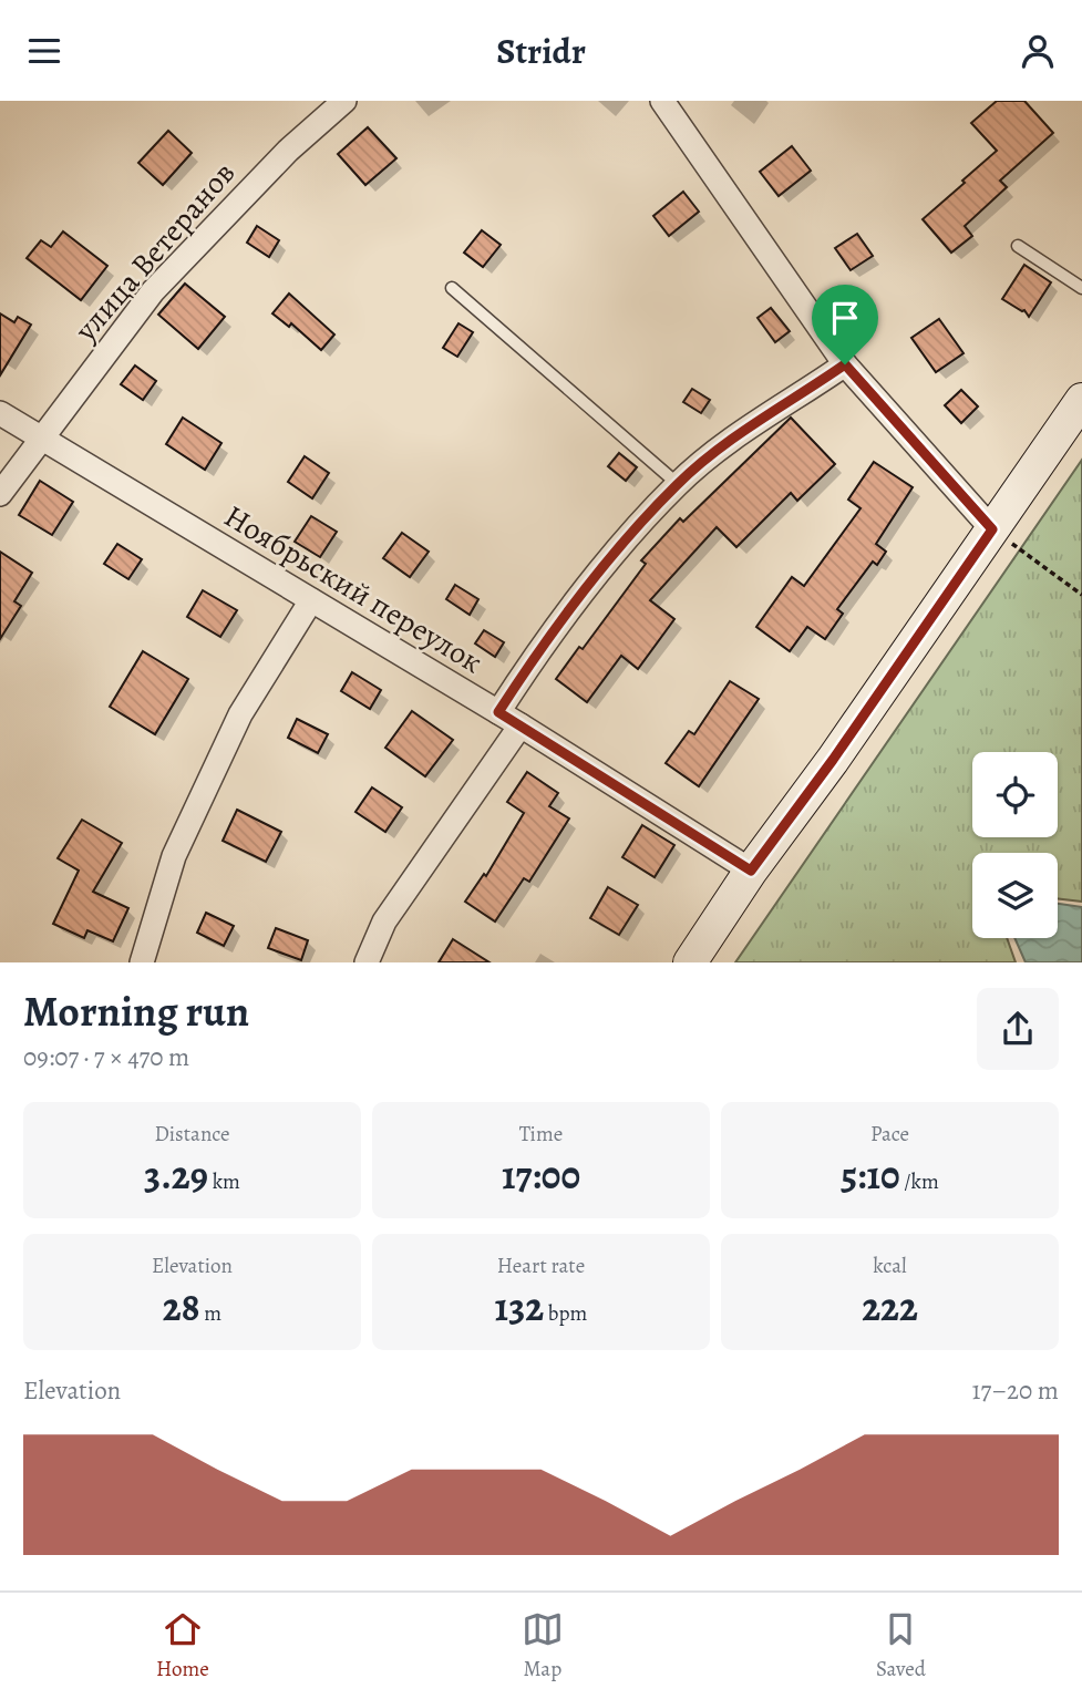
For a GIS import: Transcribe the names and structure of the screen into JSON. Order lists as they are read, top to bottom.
{
  "streets": {
    "street": ["улица Ветеранов", "Ноябрьский переулок"]
  },
  "crossings": [
    ["улица Ветеранов", "Ноябрьский переулок"]
  ],
  "page": {
    "header": "Stridr",
    "heading": ["Morning run", "09:07 · 7 × 470 m"],
    "stats": [
      ["Distance", "3.29 km"],
      ["Time", "17:00"],
      ["Pace", "5:10 /km"],
      ["Elevation", "28 m"],
      ["Heart rate", "132 bpm"],
      ["kcal", "222"]
    ],
    "chart": ["Elevation", "17–20 m"],
    "tabs": ["Home", "Map", "Saved"]
  }
}
